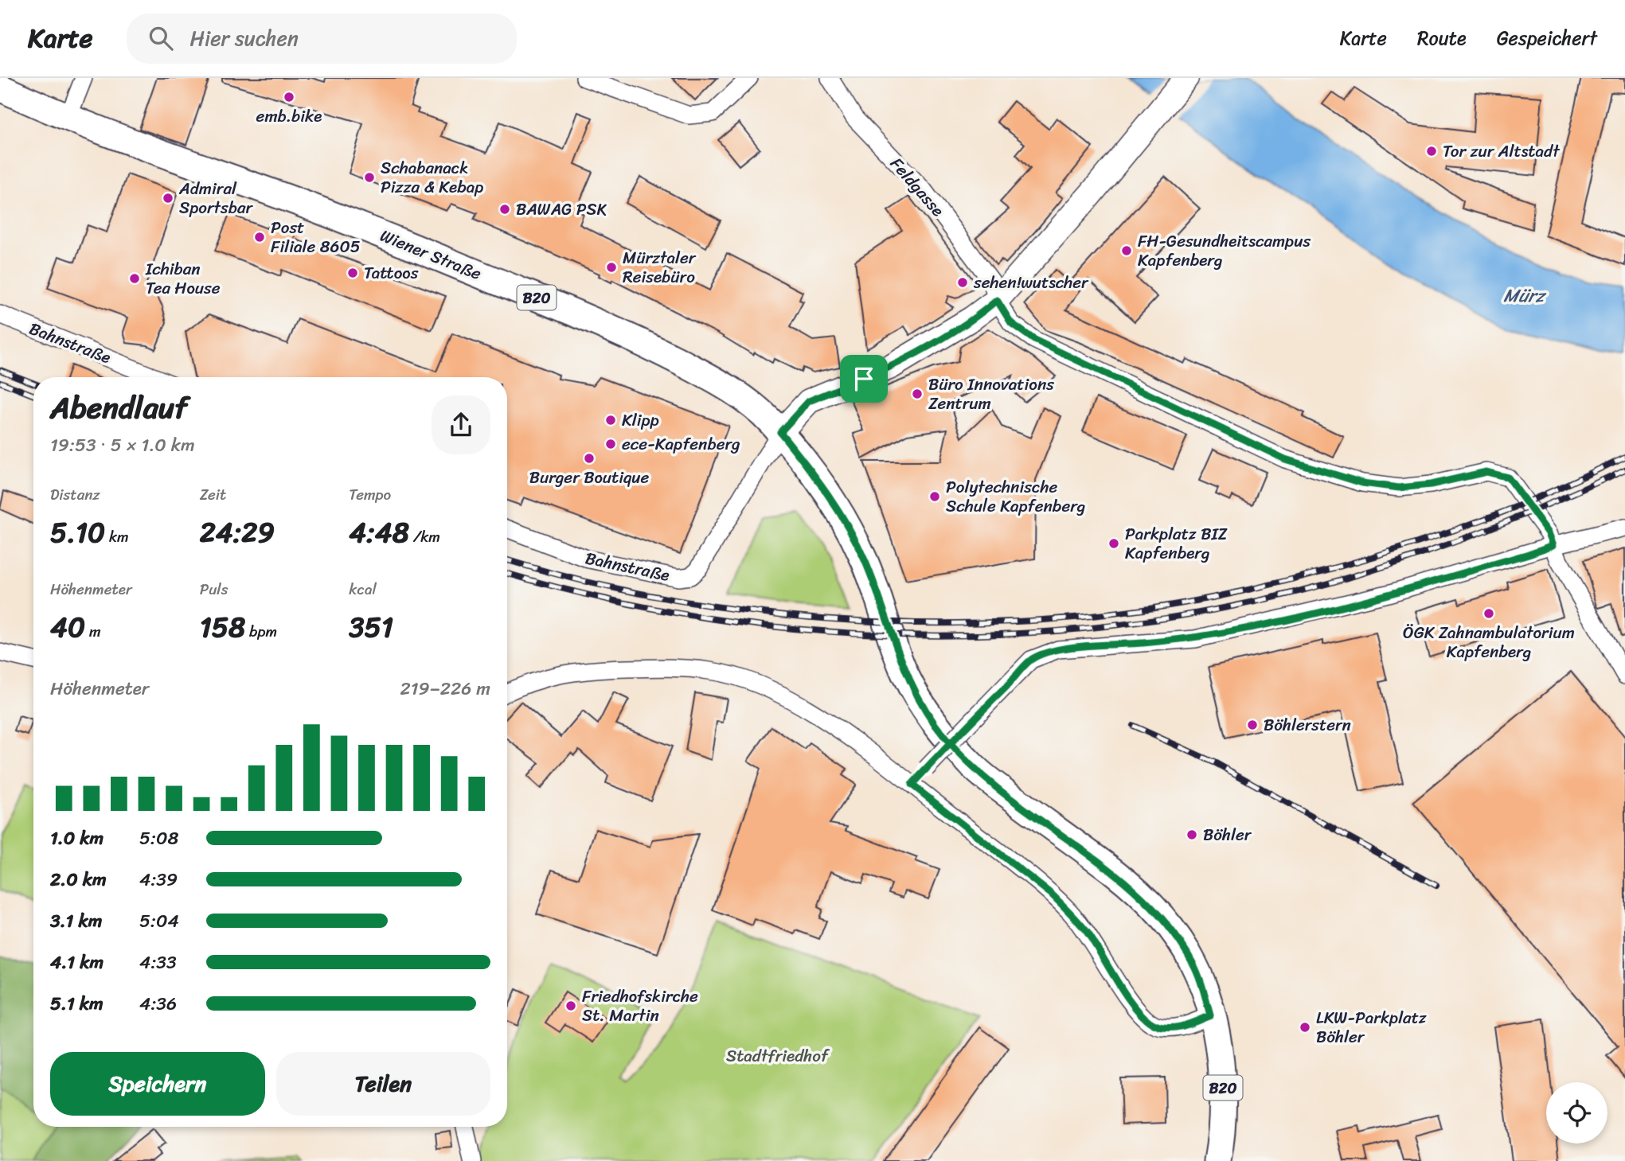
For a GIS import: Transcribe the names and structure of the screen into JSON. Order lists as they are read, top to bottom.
{
  "streets": {
    "main road": ["Wiener Straße", "B20"],
    "street": ["Feldgasse", "Bahnstraße"]
  },
  "crossings": [
    ["Wiener Straße", "B20"],
    ["Wiener Straße", "Bahnstraße"],
    ["B20", "Bahnstraße"]
  ],
  "water": ["Mürz"],
  "parks": ["Stadtfriedhof"],
  "places": [
    "emb.bike",
    "Tor zur Altstadt",
    "Schabanack Pizza & Kebap",
    "Admiral Sportsbar",
    "BAWAG PSK",
    "Post Filiale 8605",
    "FH-Gesundheitscampus Kapfenberg",
    "Mürztaler Reisebüro",
    "Tattoos",
    "Ichiban Tea House",
    "sehen!wutscher",
    "Büro Innovations Zentrum",
    "Klipp",
    "ece-Kapfenberg",
    "Burger Boutique",
    "Polytechnische Schule Kapfenberg",
    "Parkplatz BIZ Kapfenberg",
    "ÖGK Zahnambulatorium Kapfenberg",
    "Böhlerstern",
    "Böhler",
    "Friedhofskirche St. Martin",
    "LKW-Parkplatz Böhler"
  ],
  "page": {
    "header": "Karte",
    "search": "Hier suchen",
    "nav": ["Karte", "Route", "Gespeichert"],
    "heading": ["Abendlauf", "19:53 · 5 × 1.0 km"],
    "stats": [
      ["Distanz", "5.10 km"],
      ["Zeit", "24:29"],
      ["Tempo", "4:48 /km"],
      ["Höhenmeter", "40 m"],
      ["Puls", "158 bpm"],
      ["kcal", "351"]
    ],
    "chart": ["Höhenmeter", "219–226 m"],
    "list": [
      {
        "name": "1.0 km",
        "note": "5:08"
      },
      {
        "name": "2.0 km",
        "note": "4:39"
      },
      {
        "name": "3.1 km",
        "note": "5:04"
      },
      {
        "name": "4.1 km",
        "note": "4:33"
      },
      {
        "name": "5.1 km",
        "note": "4:36"
      }
    ],
    "buttons": ["Speichern", "Teilen"]
  }
}
